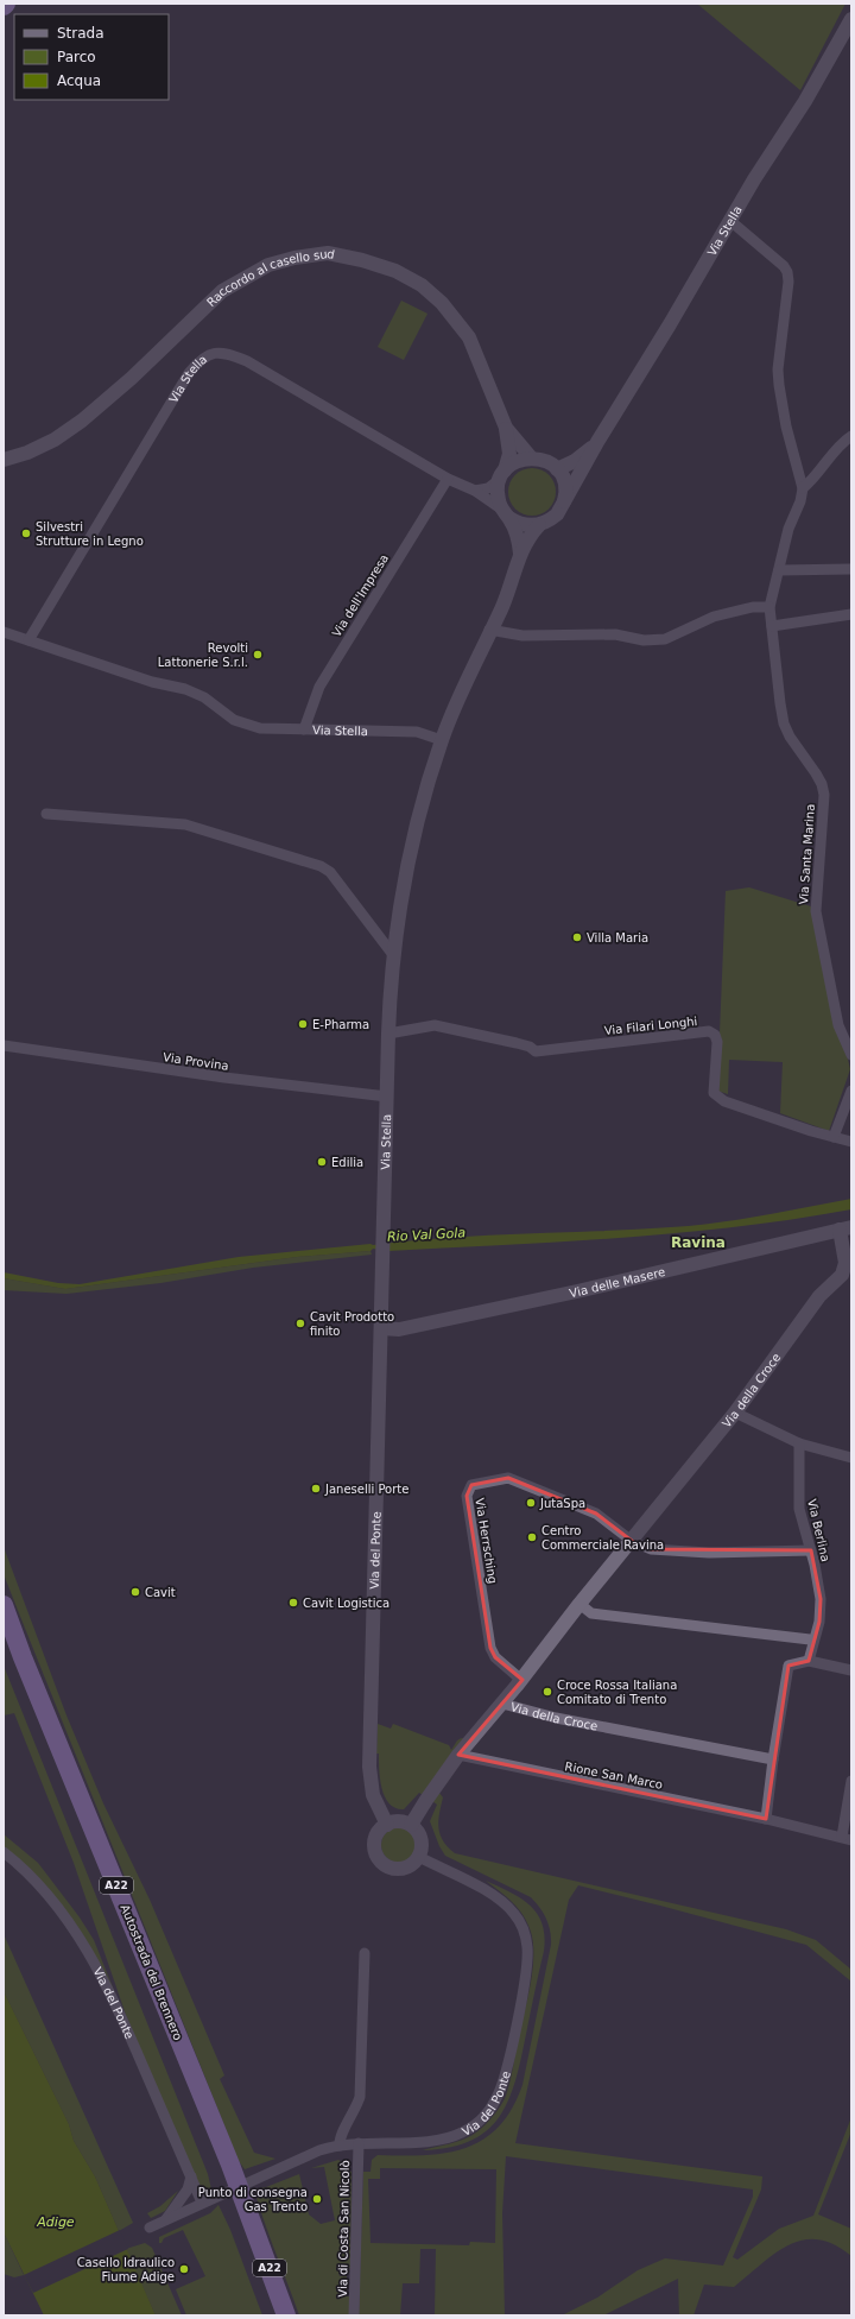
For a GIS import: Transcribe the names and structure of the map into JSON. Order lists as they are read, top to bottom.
{
  "streets": {
    "highway": ["A22", "Autostrada del Brennero"],
    "street": [
      "Via Stella",
      "Raccordo al casello sud",
      "Via dell'Impresa",
      "Via Santa Marina",
      "Via Filari Longhi",
      "Via Provina",
      "Via delle Masere",
      "Via della Croce",
      "Via Berlina",
      "Via Herrsching",
      "Via del Ponte",
      "Rione San Marco",
      "Via di Costa San Nicolò"
    ]
  },
  "crossings": [
    ["Via Stella", "Raccordo al casello sud"],
    ["Via Stella", "Via dell'Impresa"],
    ["Via Stella", "Via Filari Longhi"],
    ["Via Stella", "Via Provina"],
    ["Via Stella", "Via delle Masere"],
    ["Via Stella", "Via del Ponte"],
    ["Via delle Masere", "Via della Croce"],
    ["Via delle Masere", "Via del Ponte"],
    ["Via della Croce", "Via Herrsching"],
    ["Via della Croce", "Via del Ponte"],
    ["Via della Croce", "Rione San Marco"],
    ["Via del Ponte", "Via di Costa San Nicolò"]
  ],
  "districts": ["Ravina"],
  "water": ["Rio Val Gola", "Adige"],
  "places": [
    "Silvestri Strutture in Legno",
    "Revolti Lattonerie S.r.l.",
    "Villa Maria",
    "E-Pharma",
    "Edilia",
    "Cavit Prodotto finito",
    "Janeselli Porte",
    "JutaSpa",
    "Centro Commerciale Ravina",
    "Cavit",
    "Cavit Logistica",
    "Croce Rossa Italiana Comitato di Trento",
    "Punto di consegna Gas Trento",
    "Casello Idraulico Fiume Adige"
  ],
  "legend": ["Strada", "Parco", "Acqua"]
}
